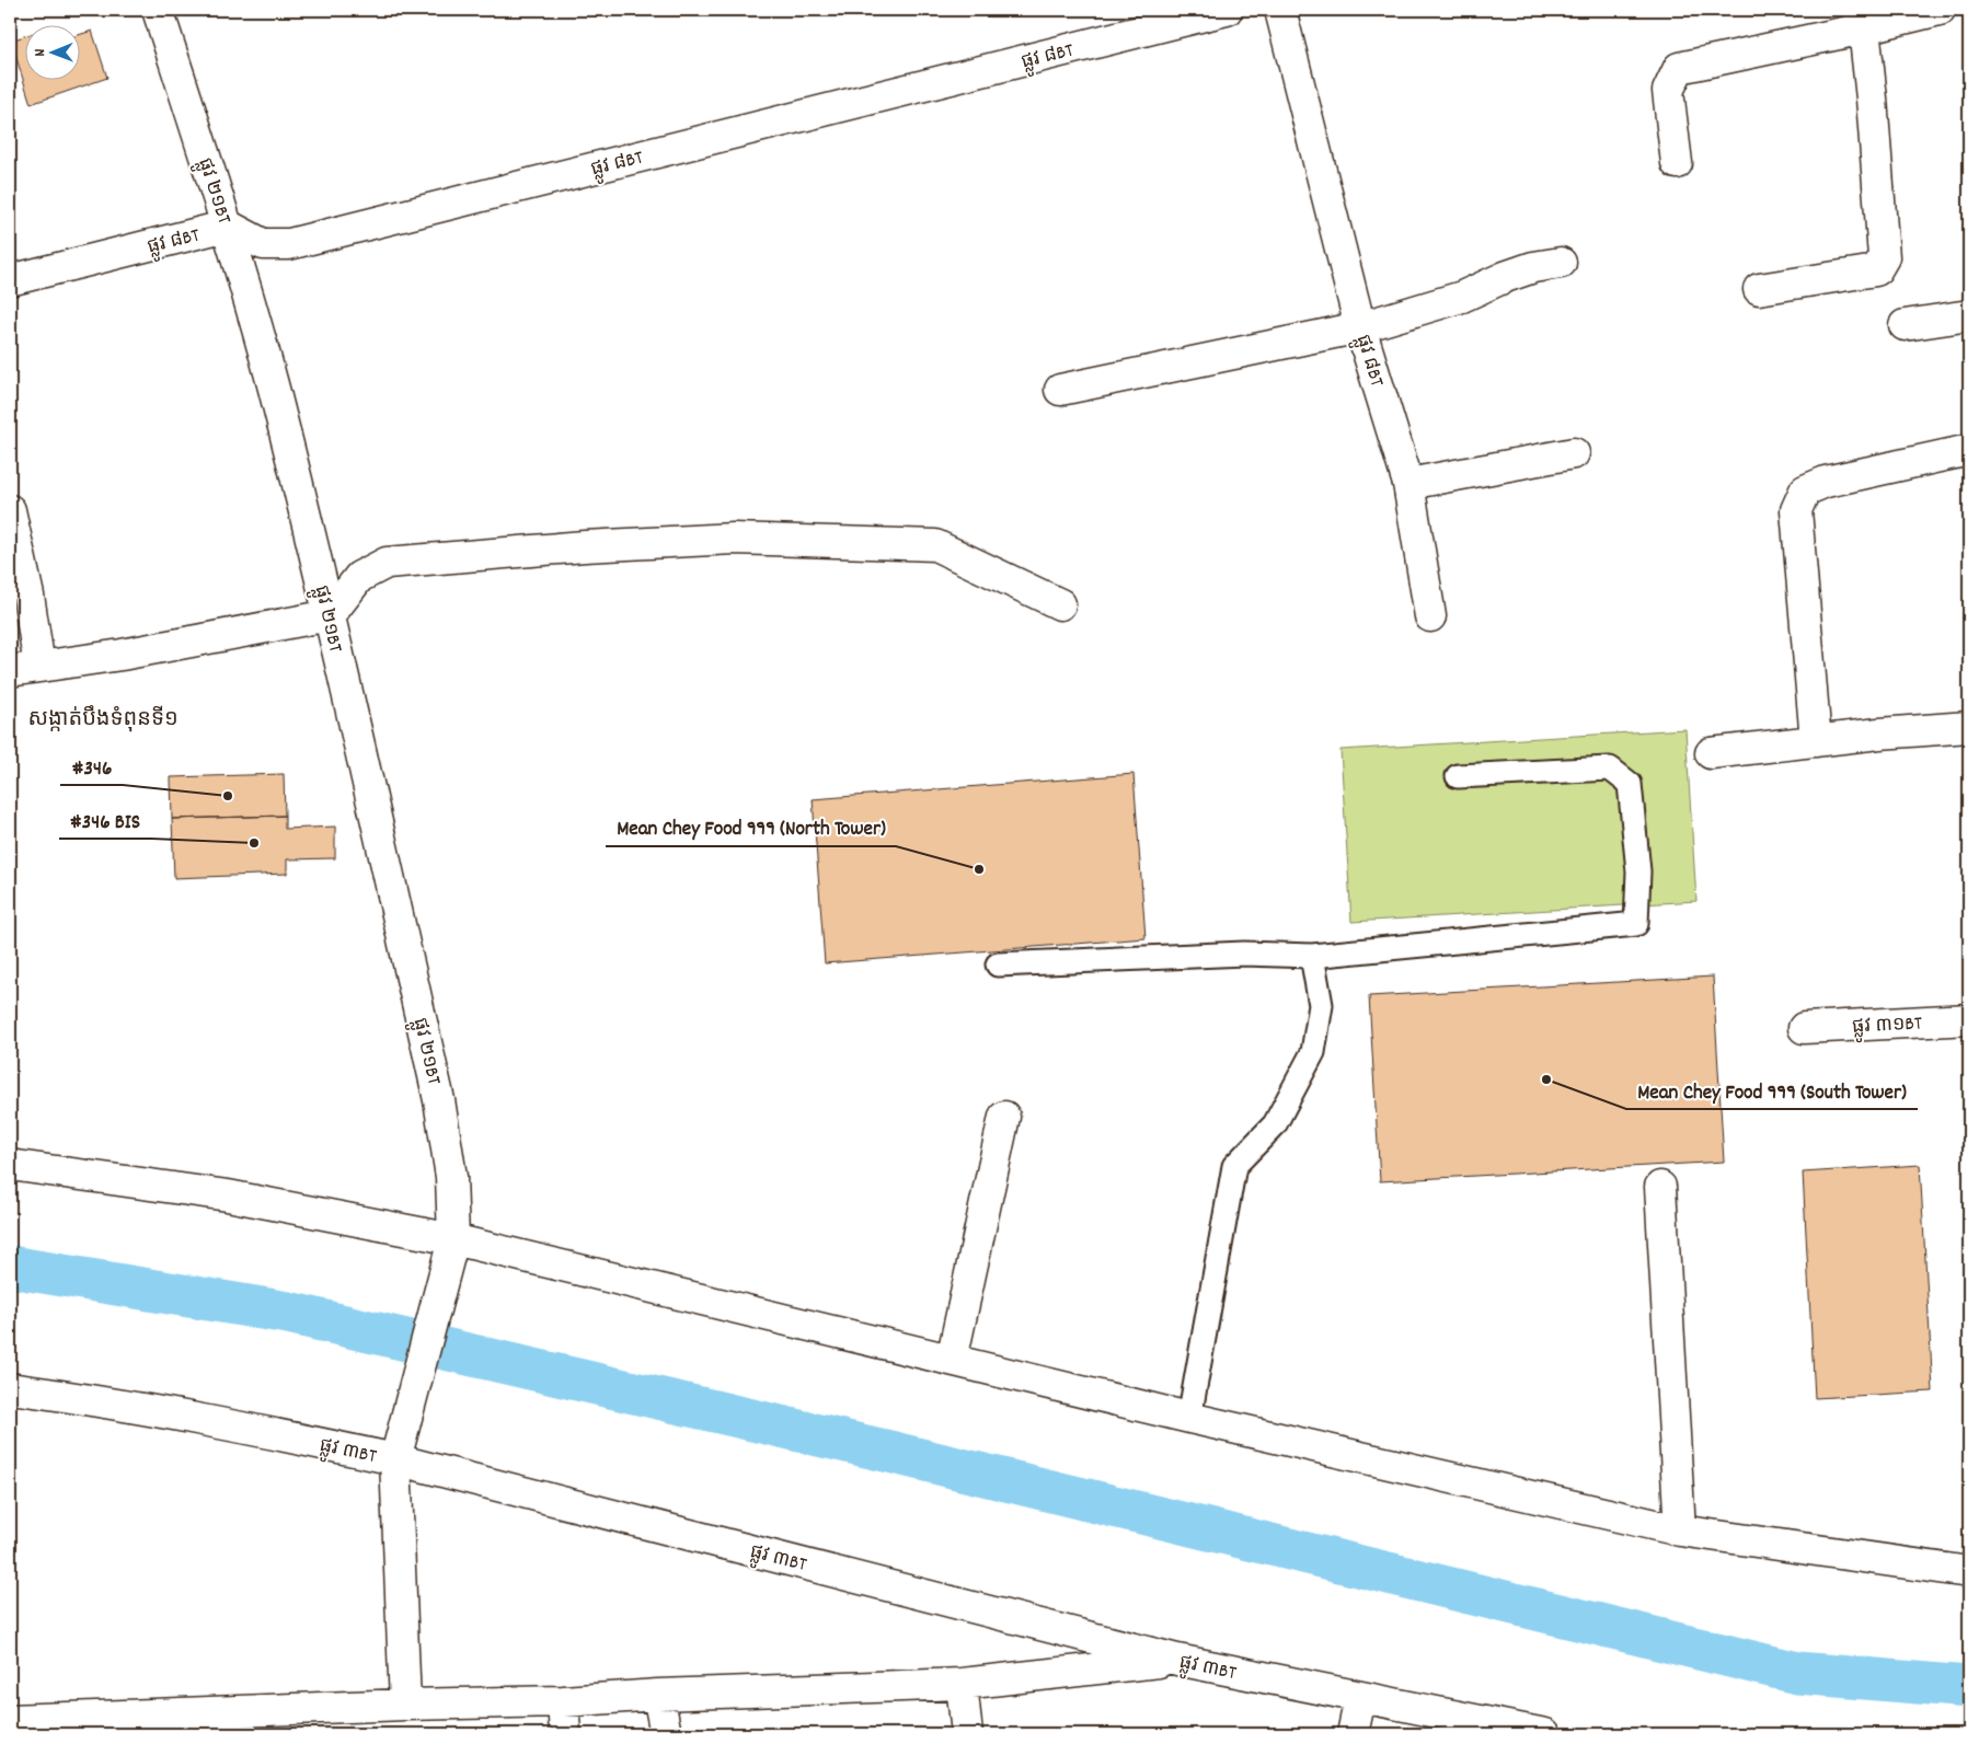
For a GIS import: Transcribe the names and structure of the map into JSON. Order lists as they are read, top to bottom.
{
  "streets": {
    "street": [
      "ផ្លូវ ៨BT",
      "ផ្លូវ ២១BT",
      "ផ្លូវ ៣១BT",
      "ផ្លូវ ៣BT"
    ]
  },
  "crossings": [
    ["ផ្លូវ ៨BT", "ផ្លូវ ២១BT"],
    ["ផ្លូវ ២១BT", "ផ្លូវ ៣BT"]
  ],
  "districts": ["សង្កាត់បឹងទំពុនទី១"],
  "places": [
    "#346",
    "#346 BIS",
    "Mean Chey Food 999 (North Tower)",
    "Mean Chey Food 999 (South Tower)"
  ],
  "north": "left"
}
